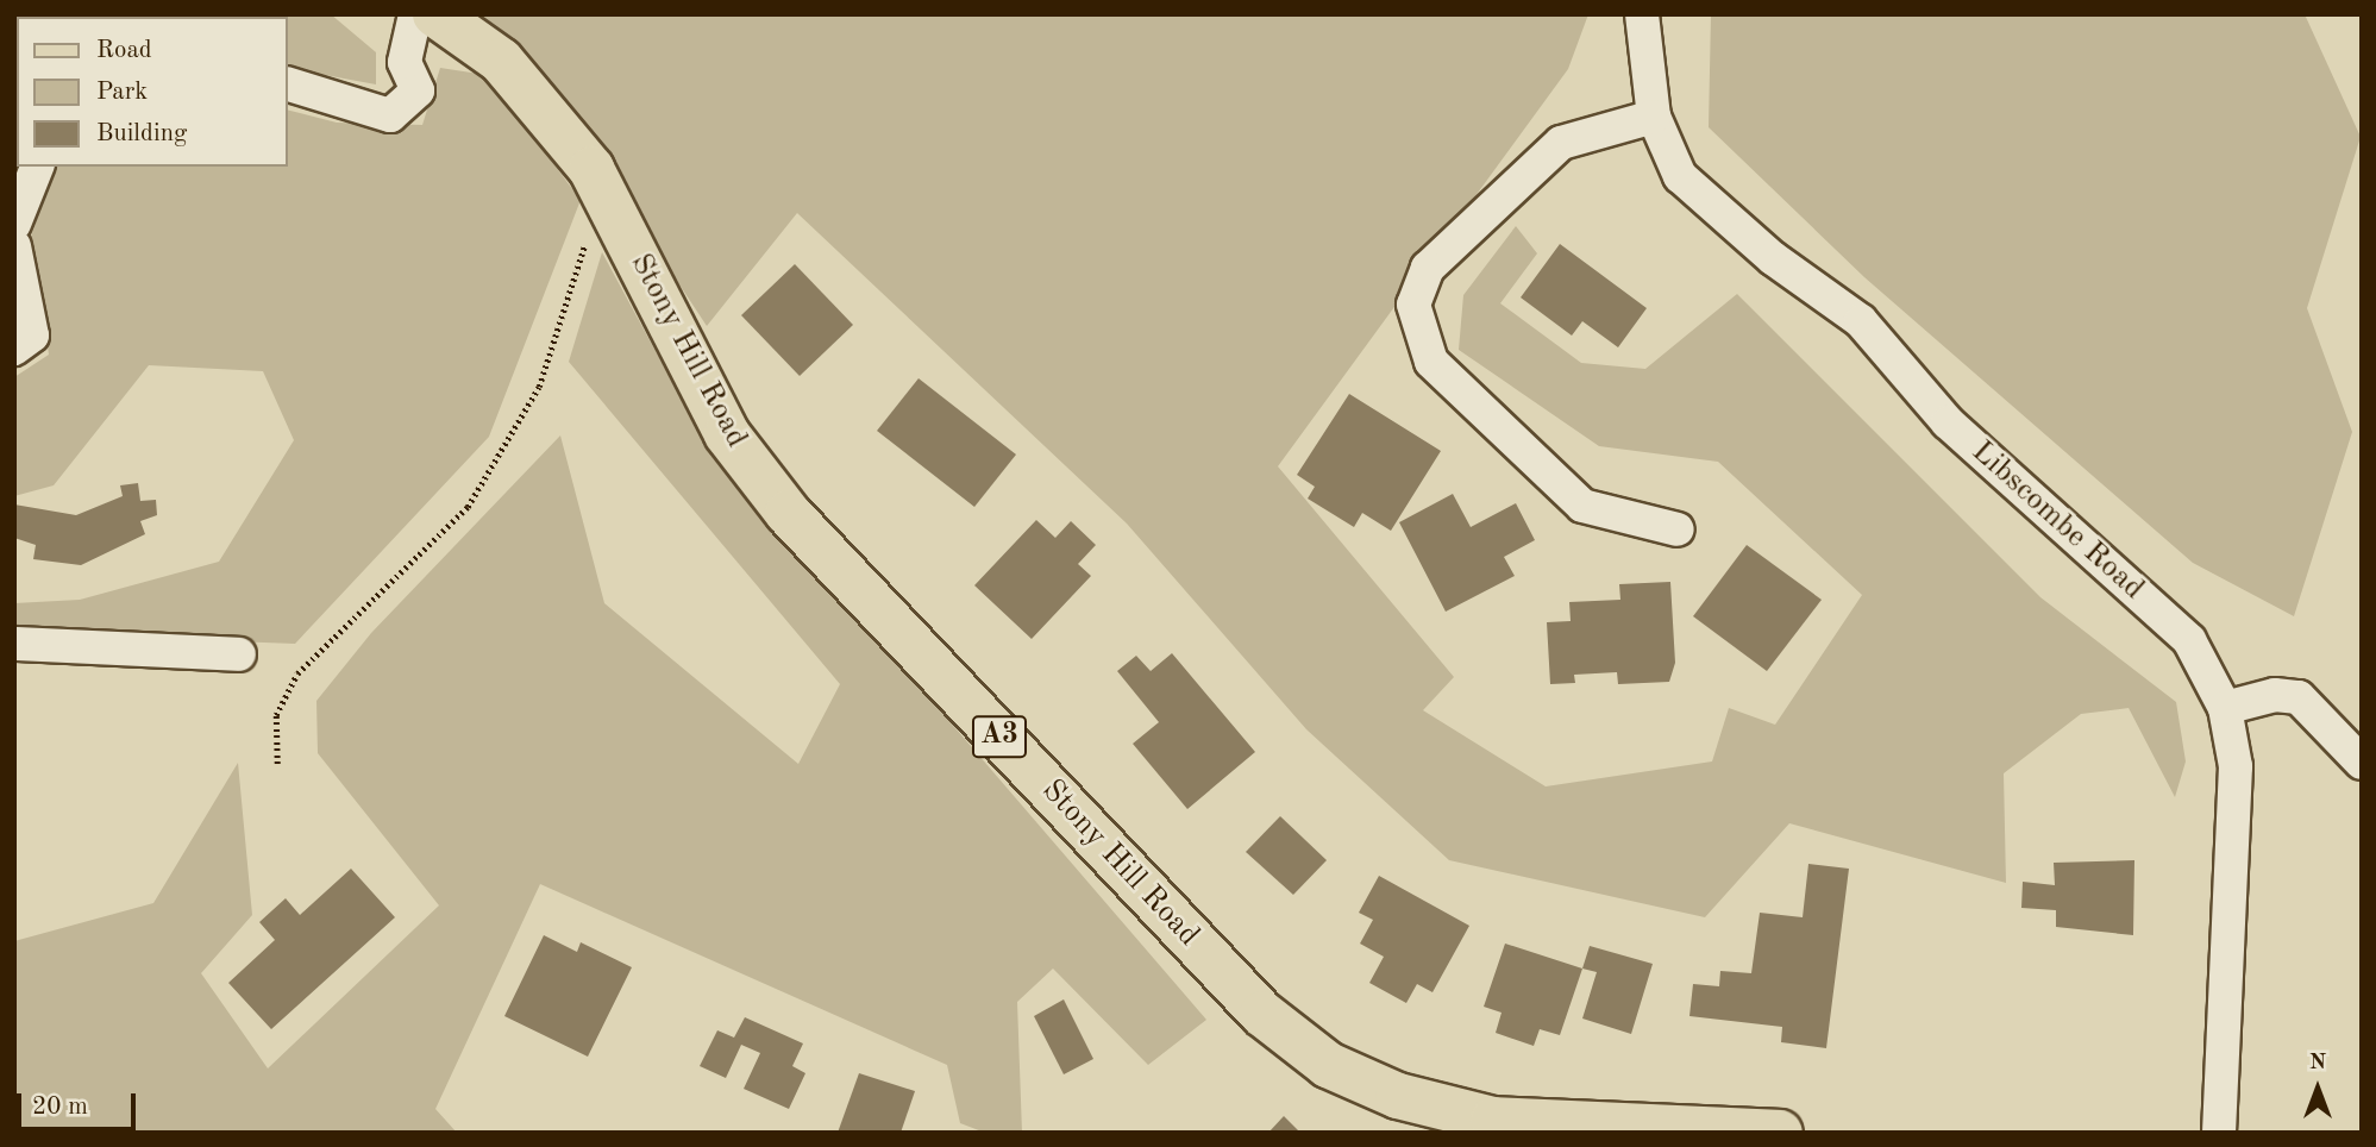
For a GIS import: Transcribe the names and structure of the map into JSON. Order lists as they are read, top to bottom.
{
  "streets": {
    "main road": ["Stony Hill Road", "A3"],
    "street": ["Libscombe Road"]
  },
  "legend": ["Road", "Park", "Building"],
  "scale_bar": "20 m",
  "north": "top"
}
